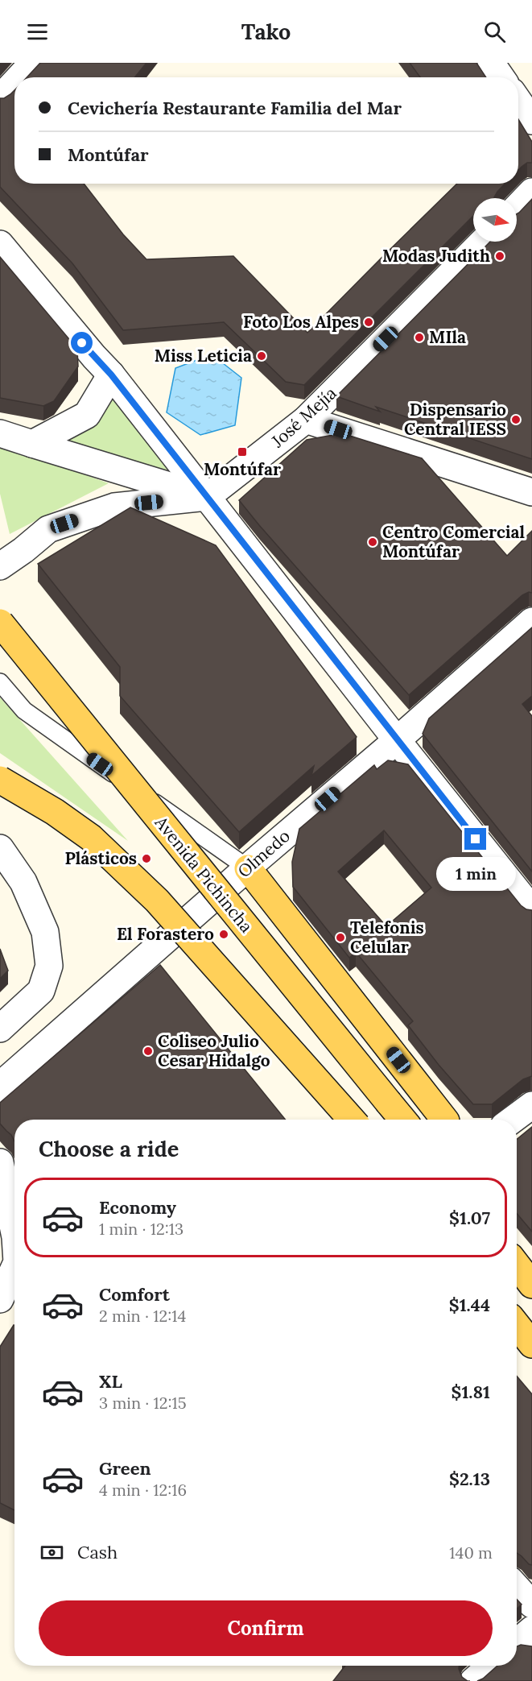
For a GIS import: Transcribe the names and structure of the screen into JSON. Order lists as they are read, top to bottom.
{
  "streets": {
    "main road": ["Avenida Pichincha"],
    "street": ["José Mejía", "Olmedo"]
  },
  "places": {
    "other": [
      "Modas Judith",
      "Foto Los Alpes",
      "MIla",
      "Miss Leticia",
      "Dispensario Central IESS",
      "Centro Comercial Montúfar",
      "Plásticos",
      "El Forastero",
      "Telefonis Celular",
      "Coliseo Julio Cesar Hidalgo"
    ],
    "transit": ["Montúfar"]
  },
  "north": "right",
  "page": {
    "header": "Tako",
    "banner": ["Cevichería Restaurante Familia del Mar", "Montúfar"],
    "bubble": "1 min",
    "heading": "Choose a ride",
    "list": [
      {
        "name": "Economy",
        "note": "1 min · 12:13",
        "value": "$1.07"
      },
      {
        "name": "Comfort",
        "note": "2 min · 12:14",
        "value": "$1.44"
      },
      {
        "name": "XL",
        "note": "3 min · 12:15",
        "value": "$1.81"
      },
      {
        "name": "Green",
        "note": "4 min · 12:16",
        "value": "$2.13"
      }
    ],
    "pay": ["Cash", "140 m"],
    "buttons": "Confirm"
  }
}
